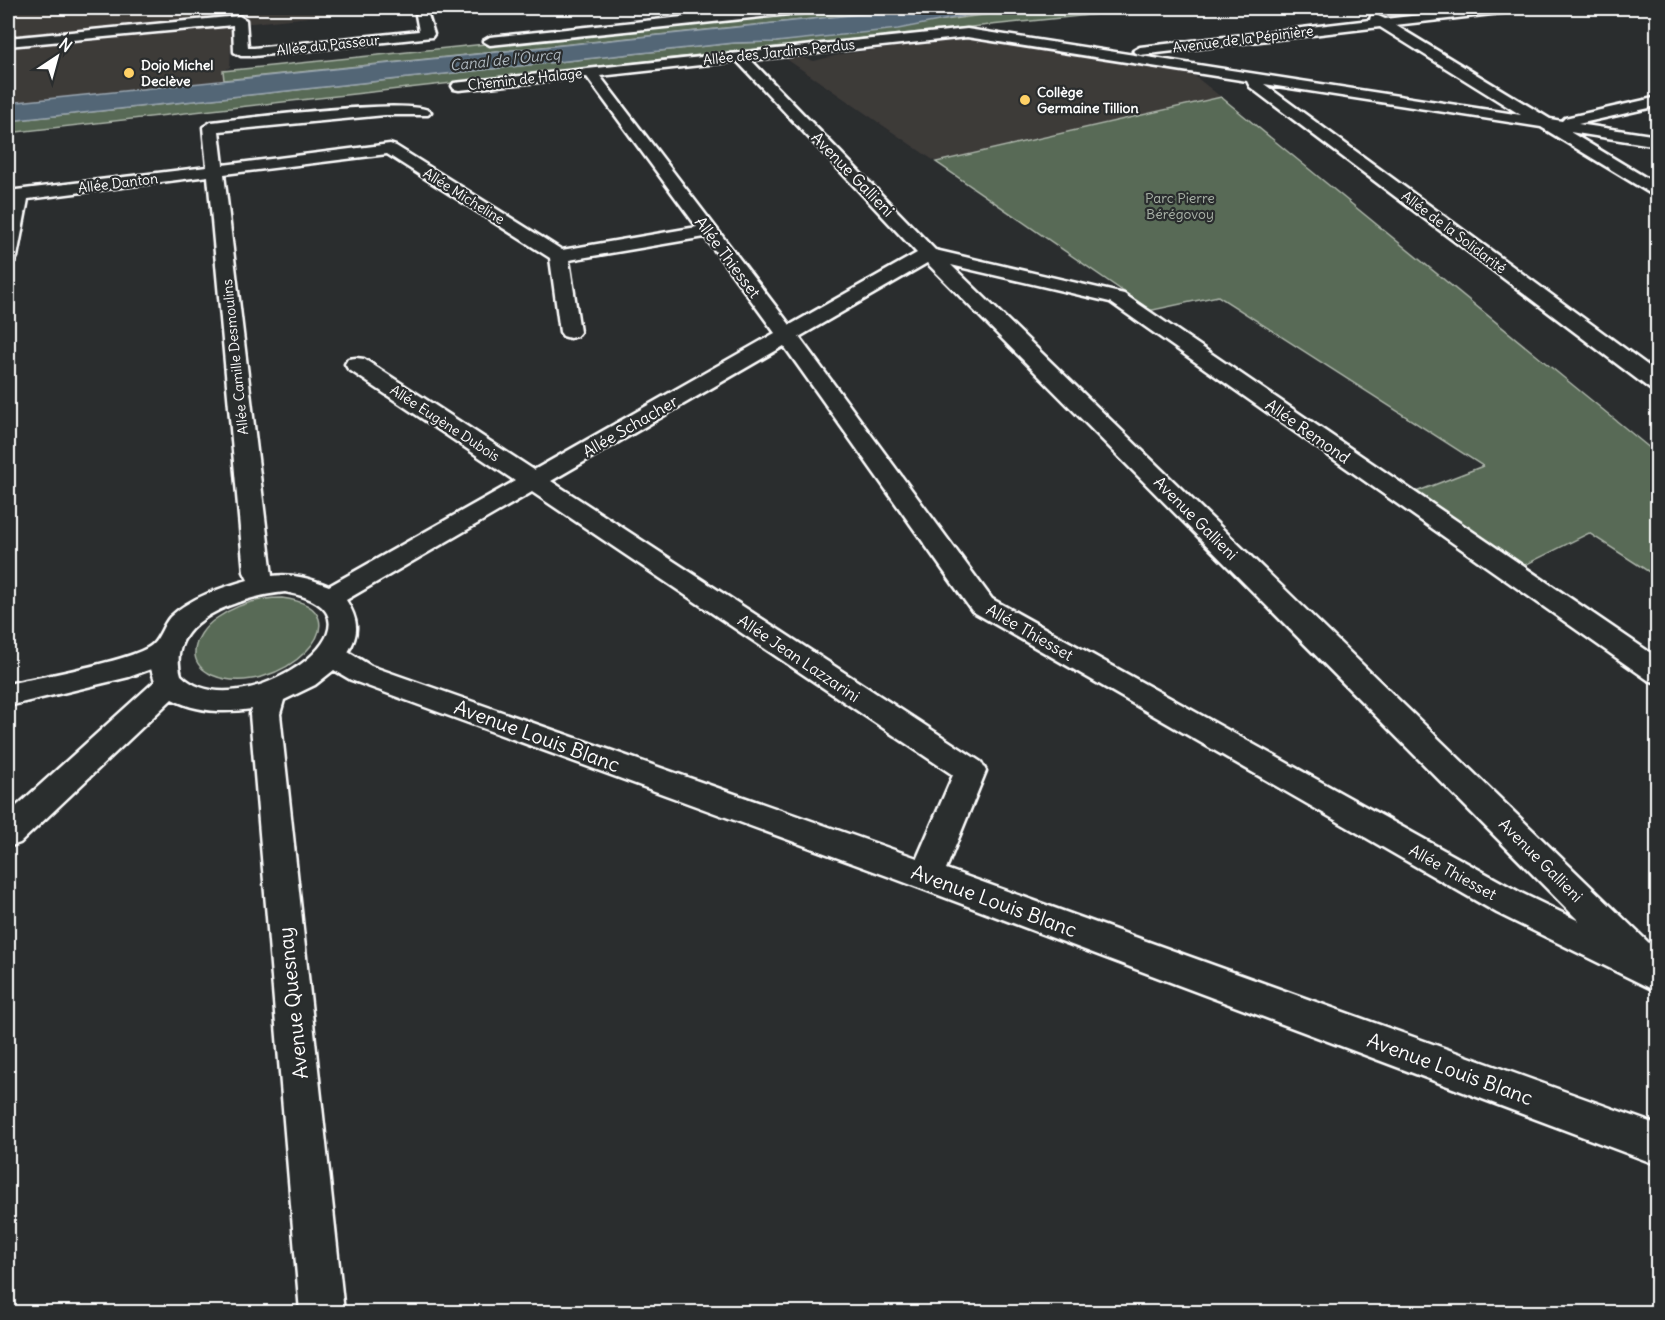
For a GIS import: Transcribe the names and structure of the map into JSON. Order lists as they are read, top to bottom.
{
  "streets": {
    "street": [
      "Avenue de la Pépinière",
      "Allée du Passeur",
      "Allée des Jardins Perdus",
      "Chemin de Halage",
      "Avenue Gallieni",
      "Allée Danton",
      "Allée Micheline",
      "Allée de la Solidarité",
      "Allée Thiesset",
      "Allée Camille Desmoulins",
      "Allée Eugène Dubois",
      "Allée Schacher",
      "Allée Remond",
      "Allée Jean Lazzarini",
      "Avenue Louis Blanc",
      "Avenue Quesnay"
    ]
  },
  "crossings": [
    ["Avenue de la Pépinière", "Allée des Jardins Perdus"],
    ["Allée des Jardins Perdus", "Chemin de Halage"],
    ["Allée des Jardins Perdus", "Avenue Gallieni"],
    ["Allée des Jardins Perdus", "Allée de la Solidarité"],
    ["Allée des Jardins Perdus", "Allée Thiesset"],
    ["Chemin de Halage", "Allée Thiesset"],
    ["Avenue Gallieni", "Allée Thiesset"],
    ["Avenue Gallieni", "Allée Schacher"],
    ["Avenue Gallieni", "Allée Remond"],
    ["Allée Danton", "Allée Micheline"],
    ["Allée Danton", "Allée Camille Desmoulins"],
    ["Allée Micheline", "Allée Camille Desmoulins"],
    ["Allée Thiesset", "Allée Schacher"],
    ["Allée Camille Desmoulins", "Allée Schacher"],
    ["Allée Camille Desmoulins", "Avenue Louis Blanc"],
    ["Allée Camille Desmoulins", "Avenue Quesnay"],
    ["Allée Eugène Dubois", "Allée Schacher"],
    ["Allée Eugène Dubois", "Allée Jean Lazzarini"],
    ["Allée Schacher", "Allée Remond"],
    ["Allée Schacher", "Allée Jean Lazzarini"],
    ["Allée Schacher", "Avenue Louis Blanc"],
    ["Allée Schacher", "Avenue Quesnay"],
    ["Allée Jean Lazzarini", "Avenue Louis Blanc"],
    ["Avenue Louis Blanc", "Avenue Quesnay"]
  ],
  "water": ["Canal de l'Ourcq"],
  "parks": ["Parc Pierre Bérégovoy"],
  "places": ["Dojo Michel Declève", "Collège Germaine Tillion"],
  "north": "top right"
}
